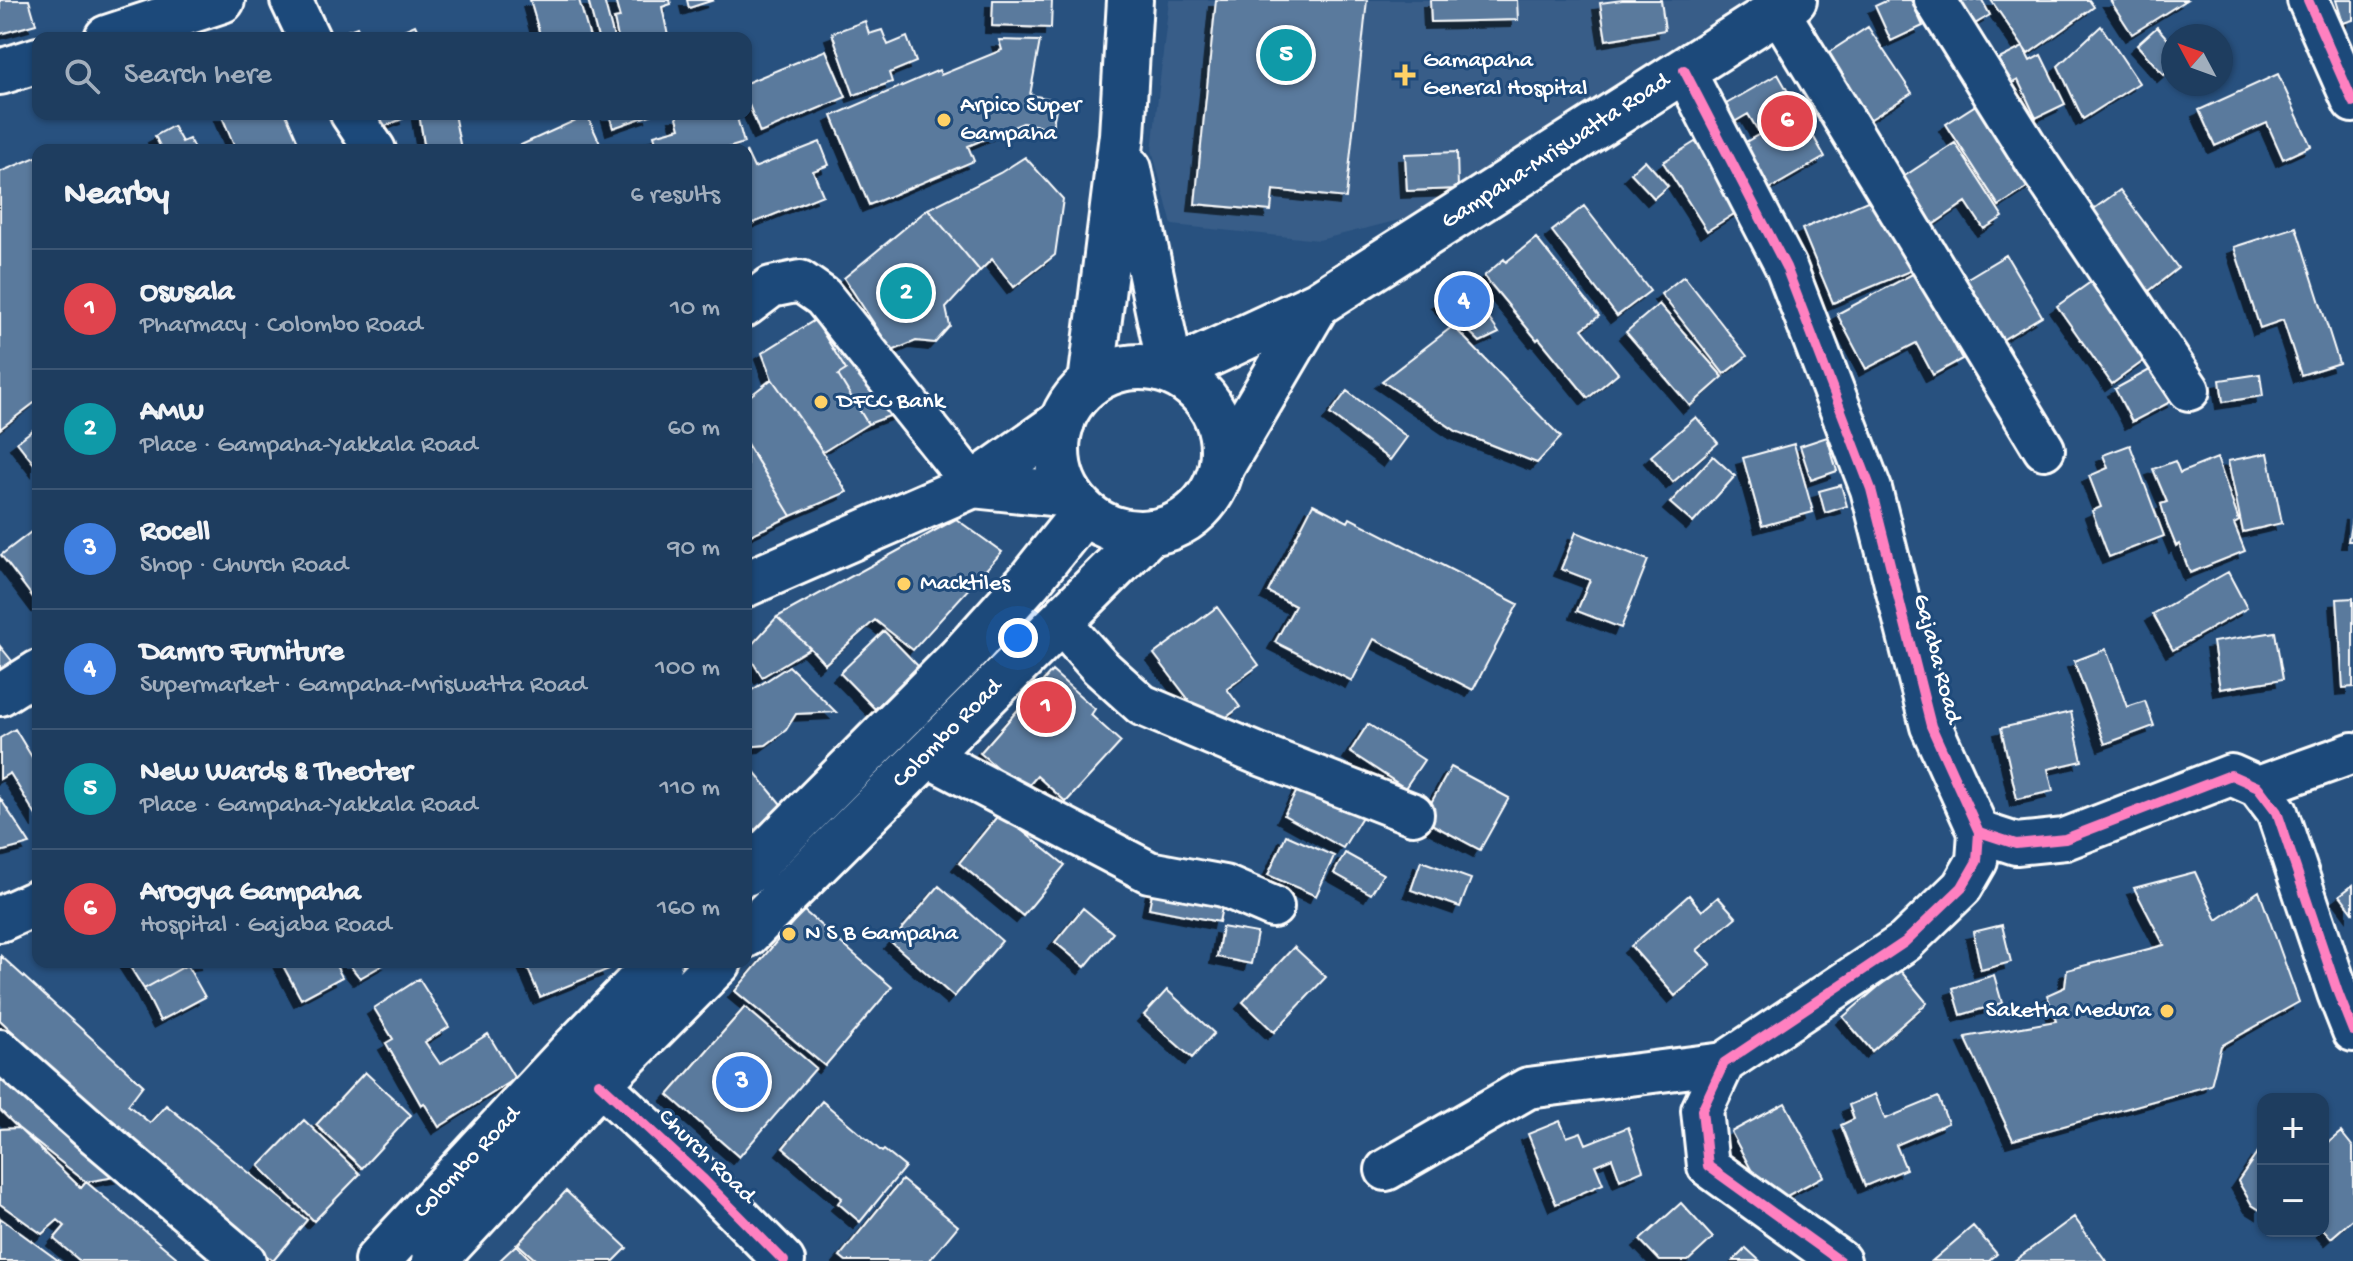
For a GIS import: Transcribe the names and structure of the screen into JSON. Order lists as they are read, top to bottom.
{
  "streets": {
    "main road": ["Gampaha-Mriswatta Road", "Colombo Road"],
    "street": ["Gajaba Road", "Church Road"]
  },
  "crossings": [
    ["Gampaha-Mriswatta Road", "Gajaba Road"],
    ["Gampaha-Mriswatta Road", "Colombo Road"],
    ["Colombo Road", "Church Road"]
  ],
  "places": {
    "health": ["Gamapaha General Hospital"],
    "other": [
      "Arpico Super Gampaha",
      "DFCC Bank",
      "Macktiles",
      "N S B Gampaha",
      "Saketha Medura"
    ]
  },
  "north": "top left",
  "page": {
    "pins": [
      "5",
      "6",
      "2",
      "4",
      "1",
      "3"
    ],
    "search": "Search here",
    "heading": ["Nearby", "6 results"],
    "list": [
      {
        "mark": "1",
        "name": "Osusala",
        "note": "Pharmacy · Colombo Road",
        "value": "10 m"
      },
      {
        "mark": "2",
        "name": "AMW",
        "note": "Place · Gampaha-Yakkala Road",
        "value": "60 m"
      },
      {
        "mark": "3",
        "name": "Rocell",
        "note": "Shop · Church Road",
        "value": "90 m"
      },
      {
        "mark": "4",
        "name": "Damro Furniture",
        "note": "Supermarket · Gampaha-Mriswatta Road",
        "value": "100 m"
      },
      {
        "mark": "5",
        "name": "New Wards & Theoter",
        "note": "Place · Gampaha-Yakkala Road",
        "value": "110 m"
      },
      {
        "mark": "6",
        "name": "Arogya Gampaha",
        "note": "Hospital · Gajaba Road",
        "value": "160 m"
      }
    ],
    "map_buttons": ["+", "−"]
  }
}
